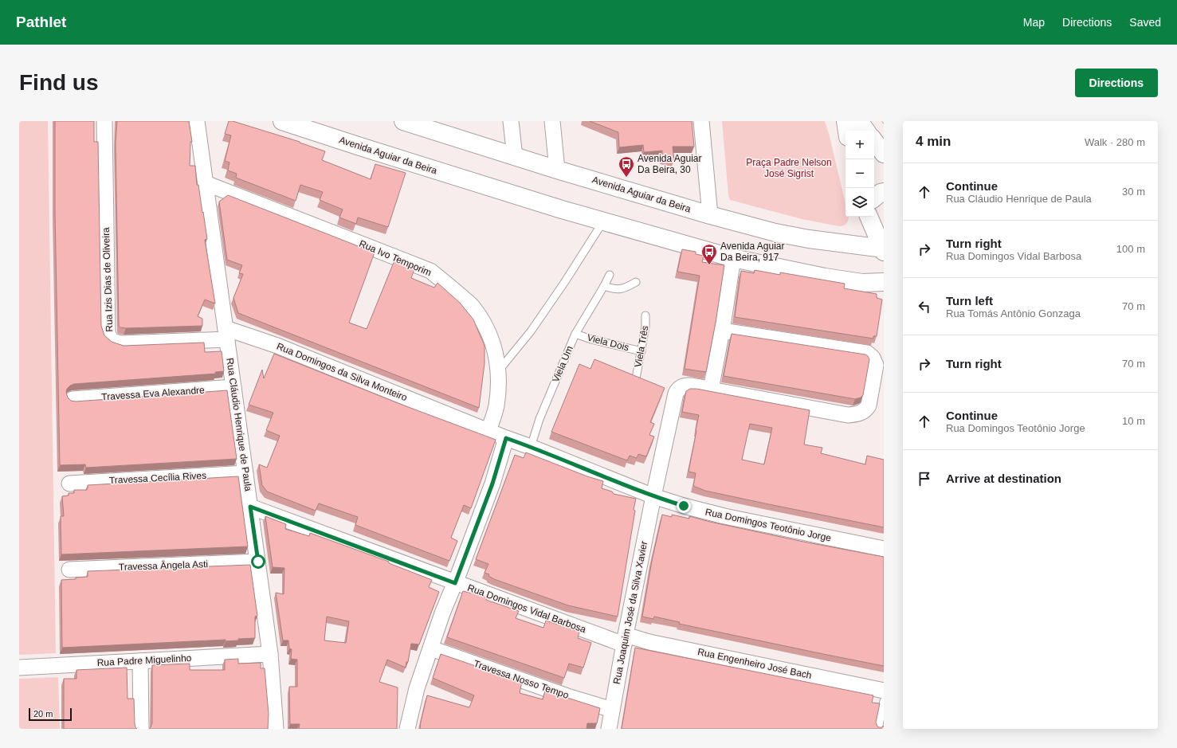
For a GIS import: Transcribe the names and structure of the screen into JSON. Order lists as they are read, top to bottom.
{
  "streets": {
    "main road": ["Avenida Aguiar da Beira"],
    "street": [
      "Rua Ivo Temporim",
      "Rua Izis Dias de Oliveira",
      "Rua Domingos da Silva Monteiro",
      "Travessa Eva Alexandre",
      "Rua Cláudio Henrique de Paula",
      "Travessa Cecília Rives",
      "Rua Domingos Teotônio Jorge",
      "Travessa Ângela Asti",
      "Rua Domingos Vidal Barbosa",
      "Rua Joaquim José da Silva Xavier",
      "Rua Padre Miguelinho",
      "Rua Engenheiro José Bach",
      "Travessa Nosso Tempo"
    ],
    "lane": ["Viela Dois", "Viela Três", "Viela Um"]
  },
  "crossings": [
    ["Rua Ivo Temporim", "Rua Domingos da Silva Monteiro"],
    ["Rua Ivo Temporim", "Rua Cláudio Henrique de Paula"],
    ["Rua Izis Dias de Oliveira", "Rua Domingos da Silva Monteiro"],
    ["Rua Izis Dias de Oliveira", "Rua Cláudio Henrique de Paula"],
    ["Viela Dois", "Viela Três"],
    ["Viela Dois", "Viela Um"],
    ["Viela Um", "Rua Domingos da Silva Monteiro"],
    ["Rua Domingos da Silva Monteiro", "Rua Cláudio Henrique de Paula"],
    ["Rua Domingos da Silva Monteiro", "Rua Domingos Teotônio Jorge"],
    ["Rua Domingos da Silva Monteiro", "Rua Joaquim José da Silva Xavier"],
    ["Travessa Eva Alexandre", "Rua Cláudio Henrique de Paula"],
    ["Rua Cláudio Henrique de Paula", "Travessa Cecília Rives"],
    ["Rua Cláudio Henrique de Paula", "Travessa Ângela Asti"],
    ["Rua Cláudio Henrique de Paula", "Rua Domingos Vidal Barbosa"],
    ["Rua Cláudio Henrique de Paula", "Rua Padre Miguelinho"],
    ["Rua Domingos Teotônio Jorge", "Rua Joaquim José da Silva Xavier"],
    ["Rua Domingos Vidal Barbosa", "Rua Joaquim José da Silva Xavier"],
    ["Rua Domingos Vidal Barbosa", "Rua Engenheiro José Bach"],
    ["Rua Joaquim José da Silva Xavier", "Rua Engenheiro José Bach"],
    ["Rua Joaquim José da Silva Xavier", "Travessa Nosso Tempo"]
  ],
  "parks": ["Praça Padre Nelson José Sigrist"],
  "places": {
    "bus stop": ["Avenida Aguiar Da Beira, 30", "Avenida Aguiar Da Beira, 917"]
  },
  "scale_bar": "20 m",
  "page": {
    "header": "Pathlet",
    "nav": ["Map", "Directions", "Saved"],
    "buttons": "Directions",
    "title": "Find us",
    "heading": ["4 min", "Walk · 280 m"],
    "map_buttons": ["+", "−"],
    "list": [
      ["Continue", "Rua Cláudio Henrique de Paula", "30 m"],
      ["Turn right", "Rua Domingos Vidal Barbosa", "100 m"],
      ["Turn left", "Rua Tomás Antônio Gonzaga", "70 m"],
      ["Turn right", "70 m"],
      ["Continue", "Rua Domingos Teotônio Jorge", "10 m"],
      "Arrive at destination"
    ],
    "scale": "20 m"
  }
}
